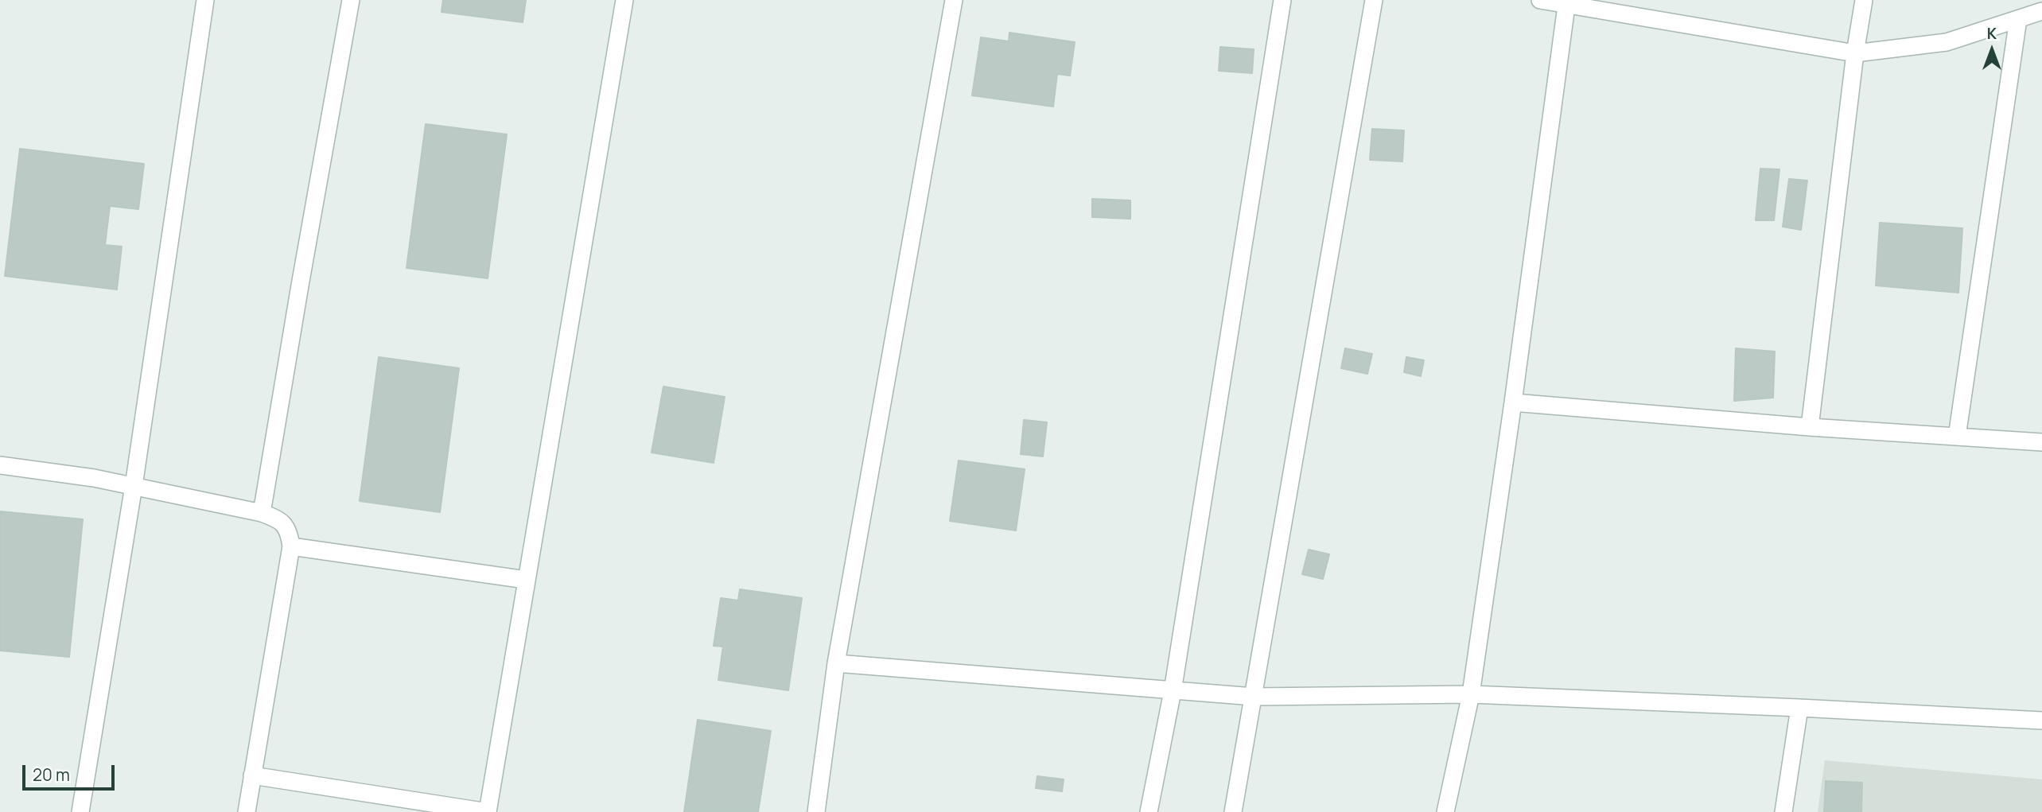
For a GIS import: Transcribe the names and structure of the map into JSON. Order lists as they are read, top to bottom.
{
  "scale_bar": "20 m",
  "north": "top"
}
